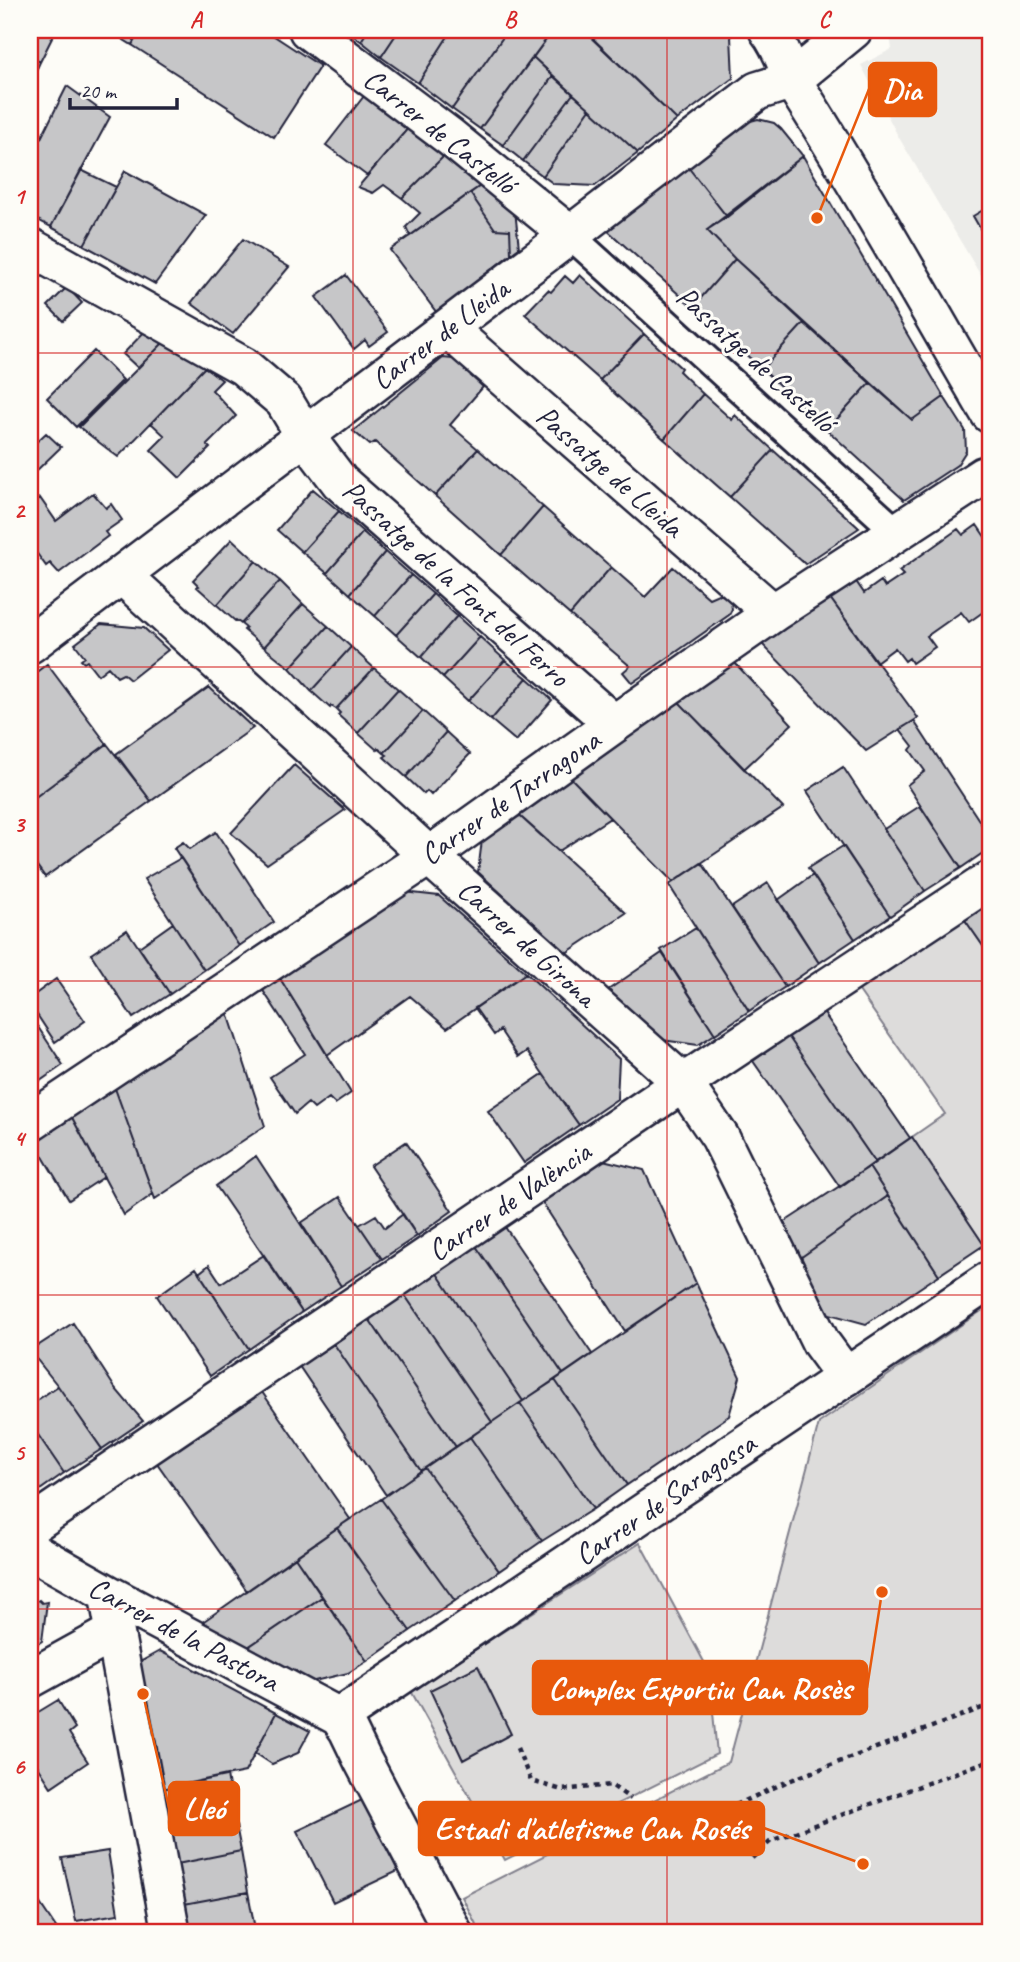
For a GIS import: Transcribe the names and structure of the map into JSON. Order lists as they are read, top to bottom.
{
  "streets": {
    "street": [
      "Carrer de Castelló",
      "Carrer de Lleida",
      "Passatge de Castelló",
      "Passatge de Lleida",
      "Passatge de la Font del Ferro",
      "Carrer de Tarragona",
      "Carrer de Girona",
      "Carrer de València",
      "Carrer de Saragossa",
      "Carrer de la Pastora"
    ]
  },
  "crossings": [
    ["Carrer de Castelló", "Carrer de Lleida"],
    ["Carrer de Castelló", "Passatge de Castelló"],
    ["Carrer de Lleida", "Passatge de Castelló"],
    ["Carrer de Lleida", "Passatge de Lleida"],
    ["Carrer de Lleida", "Passatge de la Font del Ferro"],
    ["Carrer de Lleida", "Carrer de Girona"],
    ["Passatge de Castelló", "Carrer de Tarragona"],
    ["Passatge de Lleida", "Carrer de Tarragona"],
    ["Passatge de la Font del Ferro", "Carrer de Tarragona"],
    ["Carrer de Tarragona", "Carrer de Girona"],
    ["Carrer de Girona", "Carrer de València"],
    ["Carrer de Girona", "Carrer de Saragossa"],
    ["Carrer de Saragossa", "Carrer de la Pastora"]
  ],
  "places": [
    "Dia",
    "Complex Exportiu Can Rosès",
    "Lleó",
    "Estadi d'atletisme Can Rosés"
  ],
  "scale_bar": "20 m",
  "grid": {
    "columns": ["A", "B", "C"],
    "rows": [
      "1",
      "2",
      "3",
      "4",
      "5",
      "6"
    ]
  }
}
